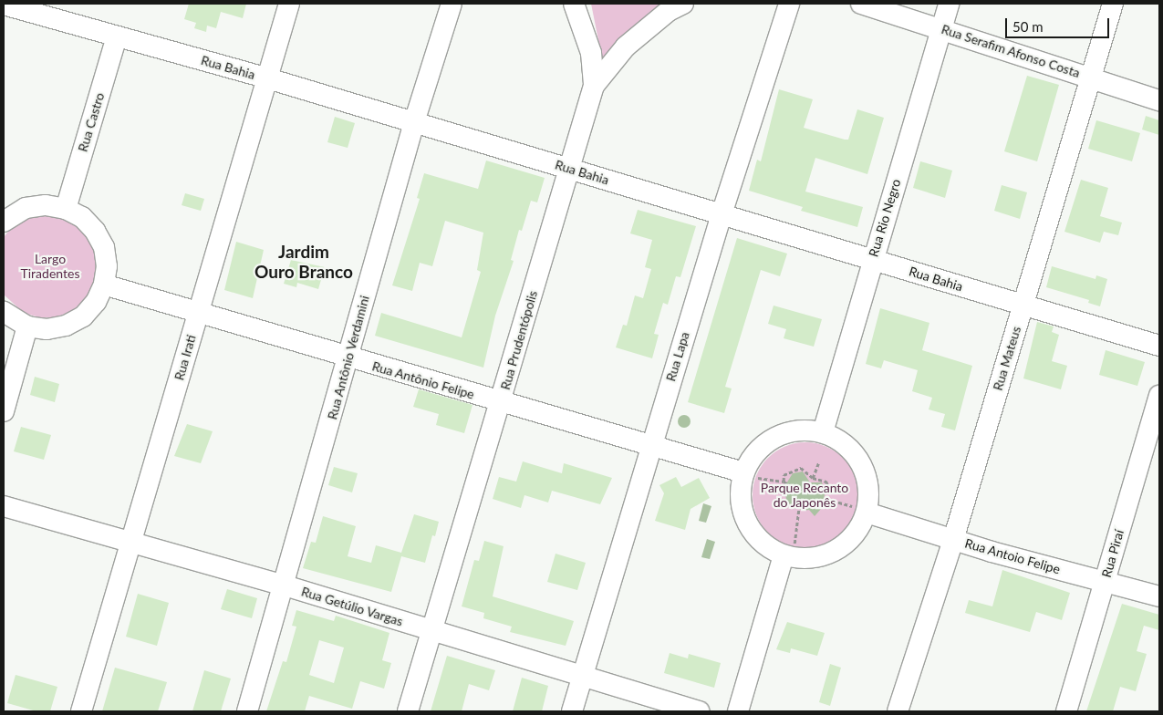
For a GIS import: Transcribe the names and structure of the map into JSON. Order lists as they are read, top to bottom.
{
  "streets": {
    "street": [
      "Rua Serafim Afonso Costa",
      "Rua Bahia",
      "Rua Castro",
      "Rua Rio Negro",
      "Rua Prudentópolis",
      "Rua Lapa",
      "Rua Irati",
      "Rua Antônio Verdamini",
      "Rua Mateus",
      "Rua Antônio Felipe",
      "Rua Piraí",
      "Rua Antoio Felipe",
      "Rua Getúlio Vargas"
    ]
  },
  "crossings": [
    ["Rua Serafim Afonso Costa", "Rua Rio Negro"],
    ["Rua Serafim Afonso Costa", "Rua Mateus"],
    ["Rua Bahia", "Rua Castro"],
    ["Rua Bahia", "Rua Rio Negro"],
    ["Rua Bahia", "Rua Prudentópolis"],
    ["Rua Bahia", "Rua Lapa"],
    ["Rua Bahia", "Rua Irati"],
    ["Rua Bahia", "Rua Antônio Verdamini"],
    ["Rua Bahia", "Rua Mateus"],
    ["Rua Rio Negro", "Rua Antônio Felipe"],
    ["Rua Rio Negro", "Rua Antoio Felipe"],
    ["Rua Prudentópolis", "Rua Antônio Felipe"],
    ["Rua Prudentópolis", "Rua Getúlio Vargas"],
    ["Rua Lapa", "Rua Antônio Felipe"],
    ["Rua Lapa", "Rua Getúlio Vargas"],
    ["Rua Irati", "Rua Antônio Felipe"],
    ["Rua Irati", "Rua Getúlio Vargas"],
    ["Rua Antônio Verdamini", "Rua Antônio Felipe"],
    ["Rua Antônio Verdamini", "Rua Getúlio Vargas"],
    ["Rua Mateus", "Rua Antoio Felipe"],
    ["Rua Antônio Felipe", "Rua Antoio Felipe"],
    ["Rua Piraí", "Rua Antoio Felipe"]
  ],
  "districts": ["Jardim Ouro Branco"],
  "parks": ["Largo Tiradentes", "Parque Recanto do Japonês"],
  "scale_bar": "50 m"
}
